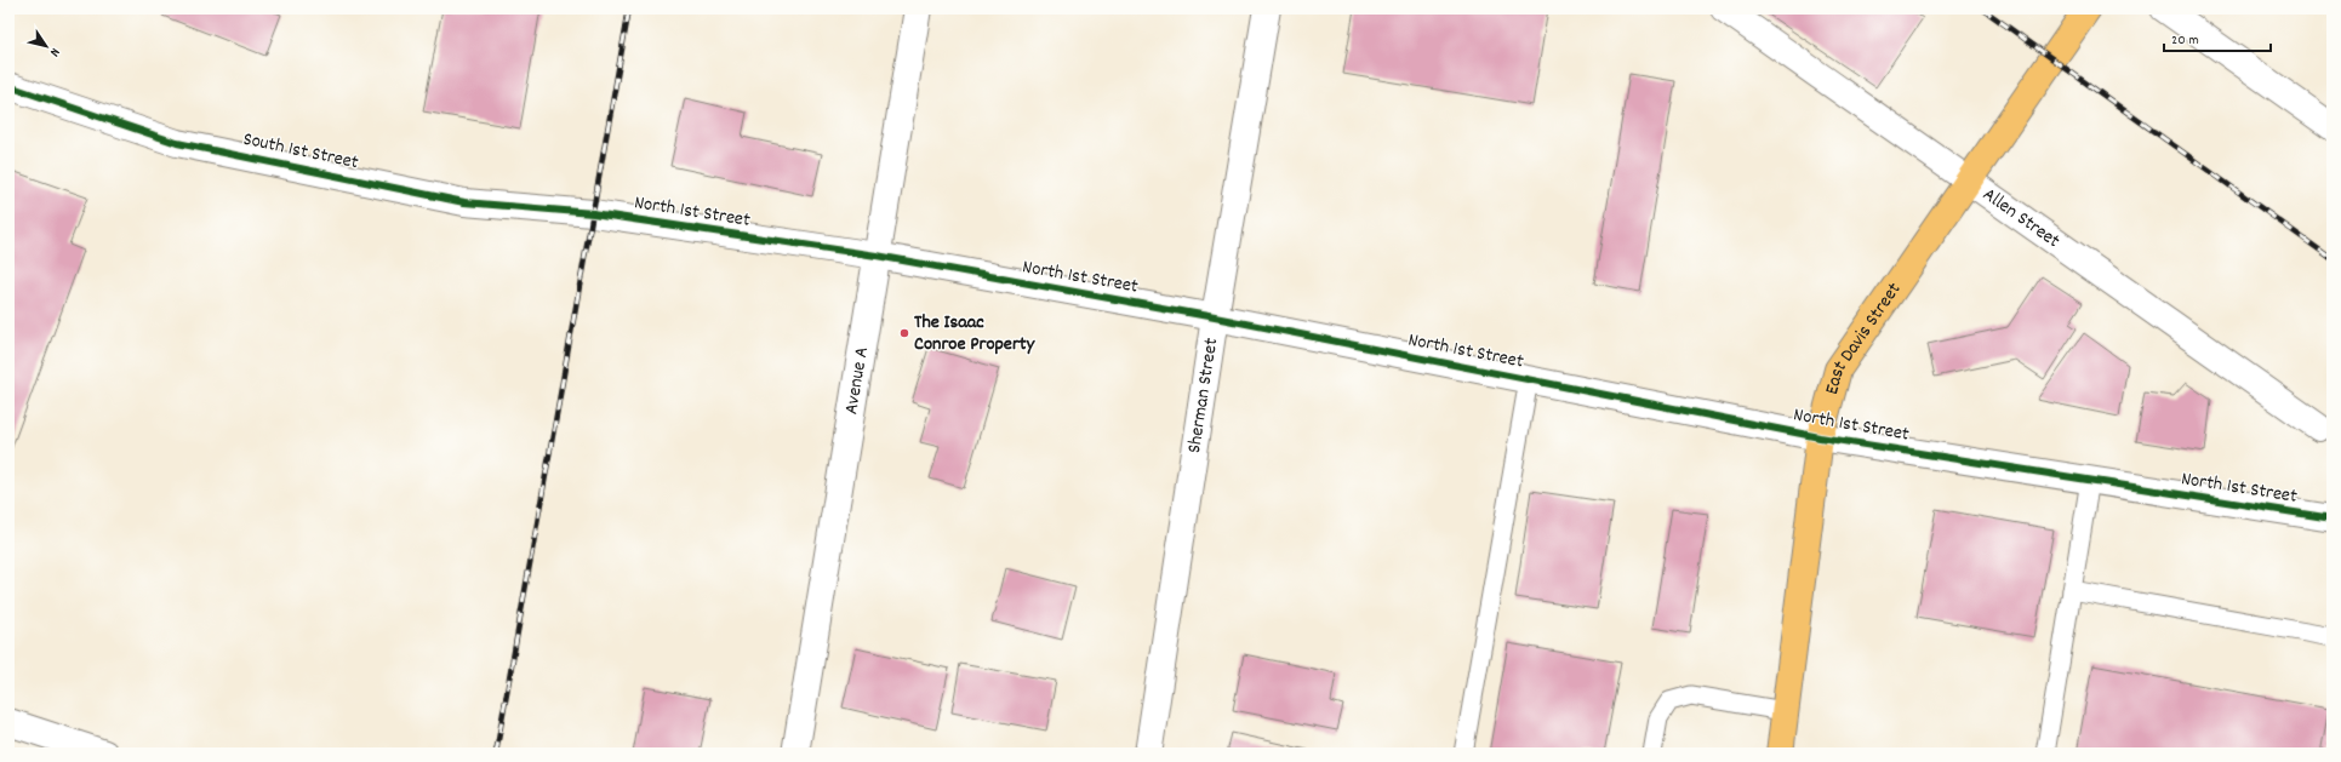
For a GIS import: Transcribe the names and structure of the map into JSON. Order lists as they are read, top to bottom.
{
  "streets": {
    "main road": ["East Davis Street"],
    "street": [
      "South 1st Street",
      "North 1st Street",
      "Allen Street",
      "Avenue A",
      "Sherman Street"
    ]
  },
  "crossings": [
    ["South 1st Street", "North 1st Street"],
    ["North 1st Street", "East Davis Street"],
    ["North 1st Street", "Avenue A"],
    ["North 1st Street", "Sherman Street"],
    ["Allen Street", "East Davis Street"]
  ],
  "places": ["The Isaac Conroe Property"],
  "scale_bar": "20 m",
  "north": "bottom right"
}
